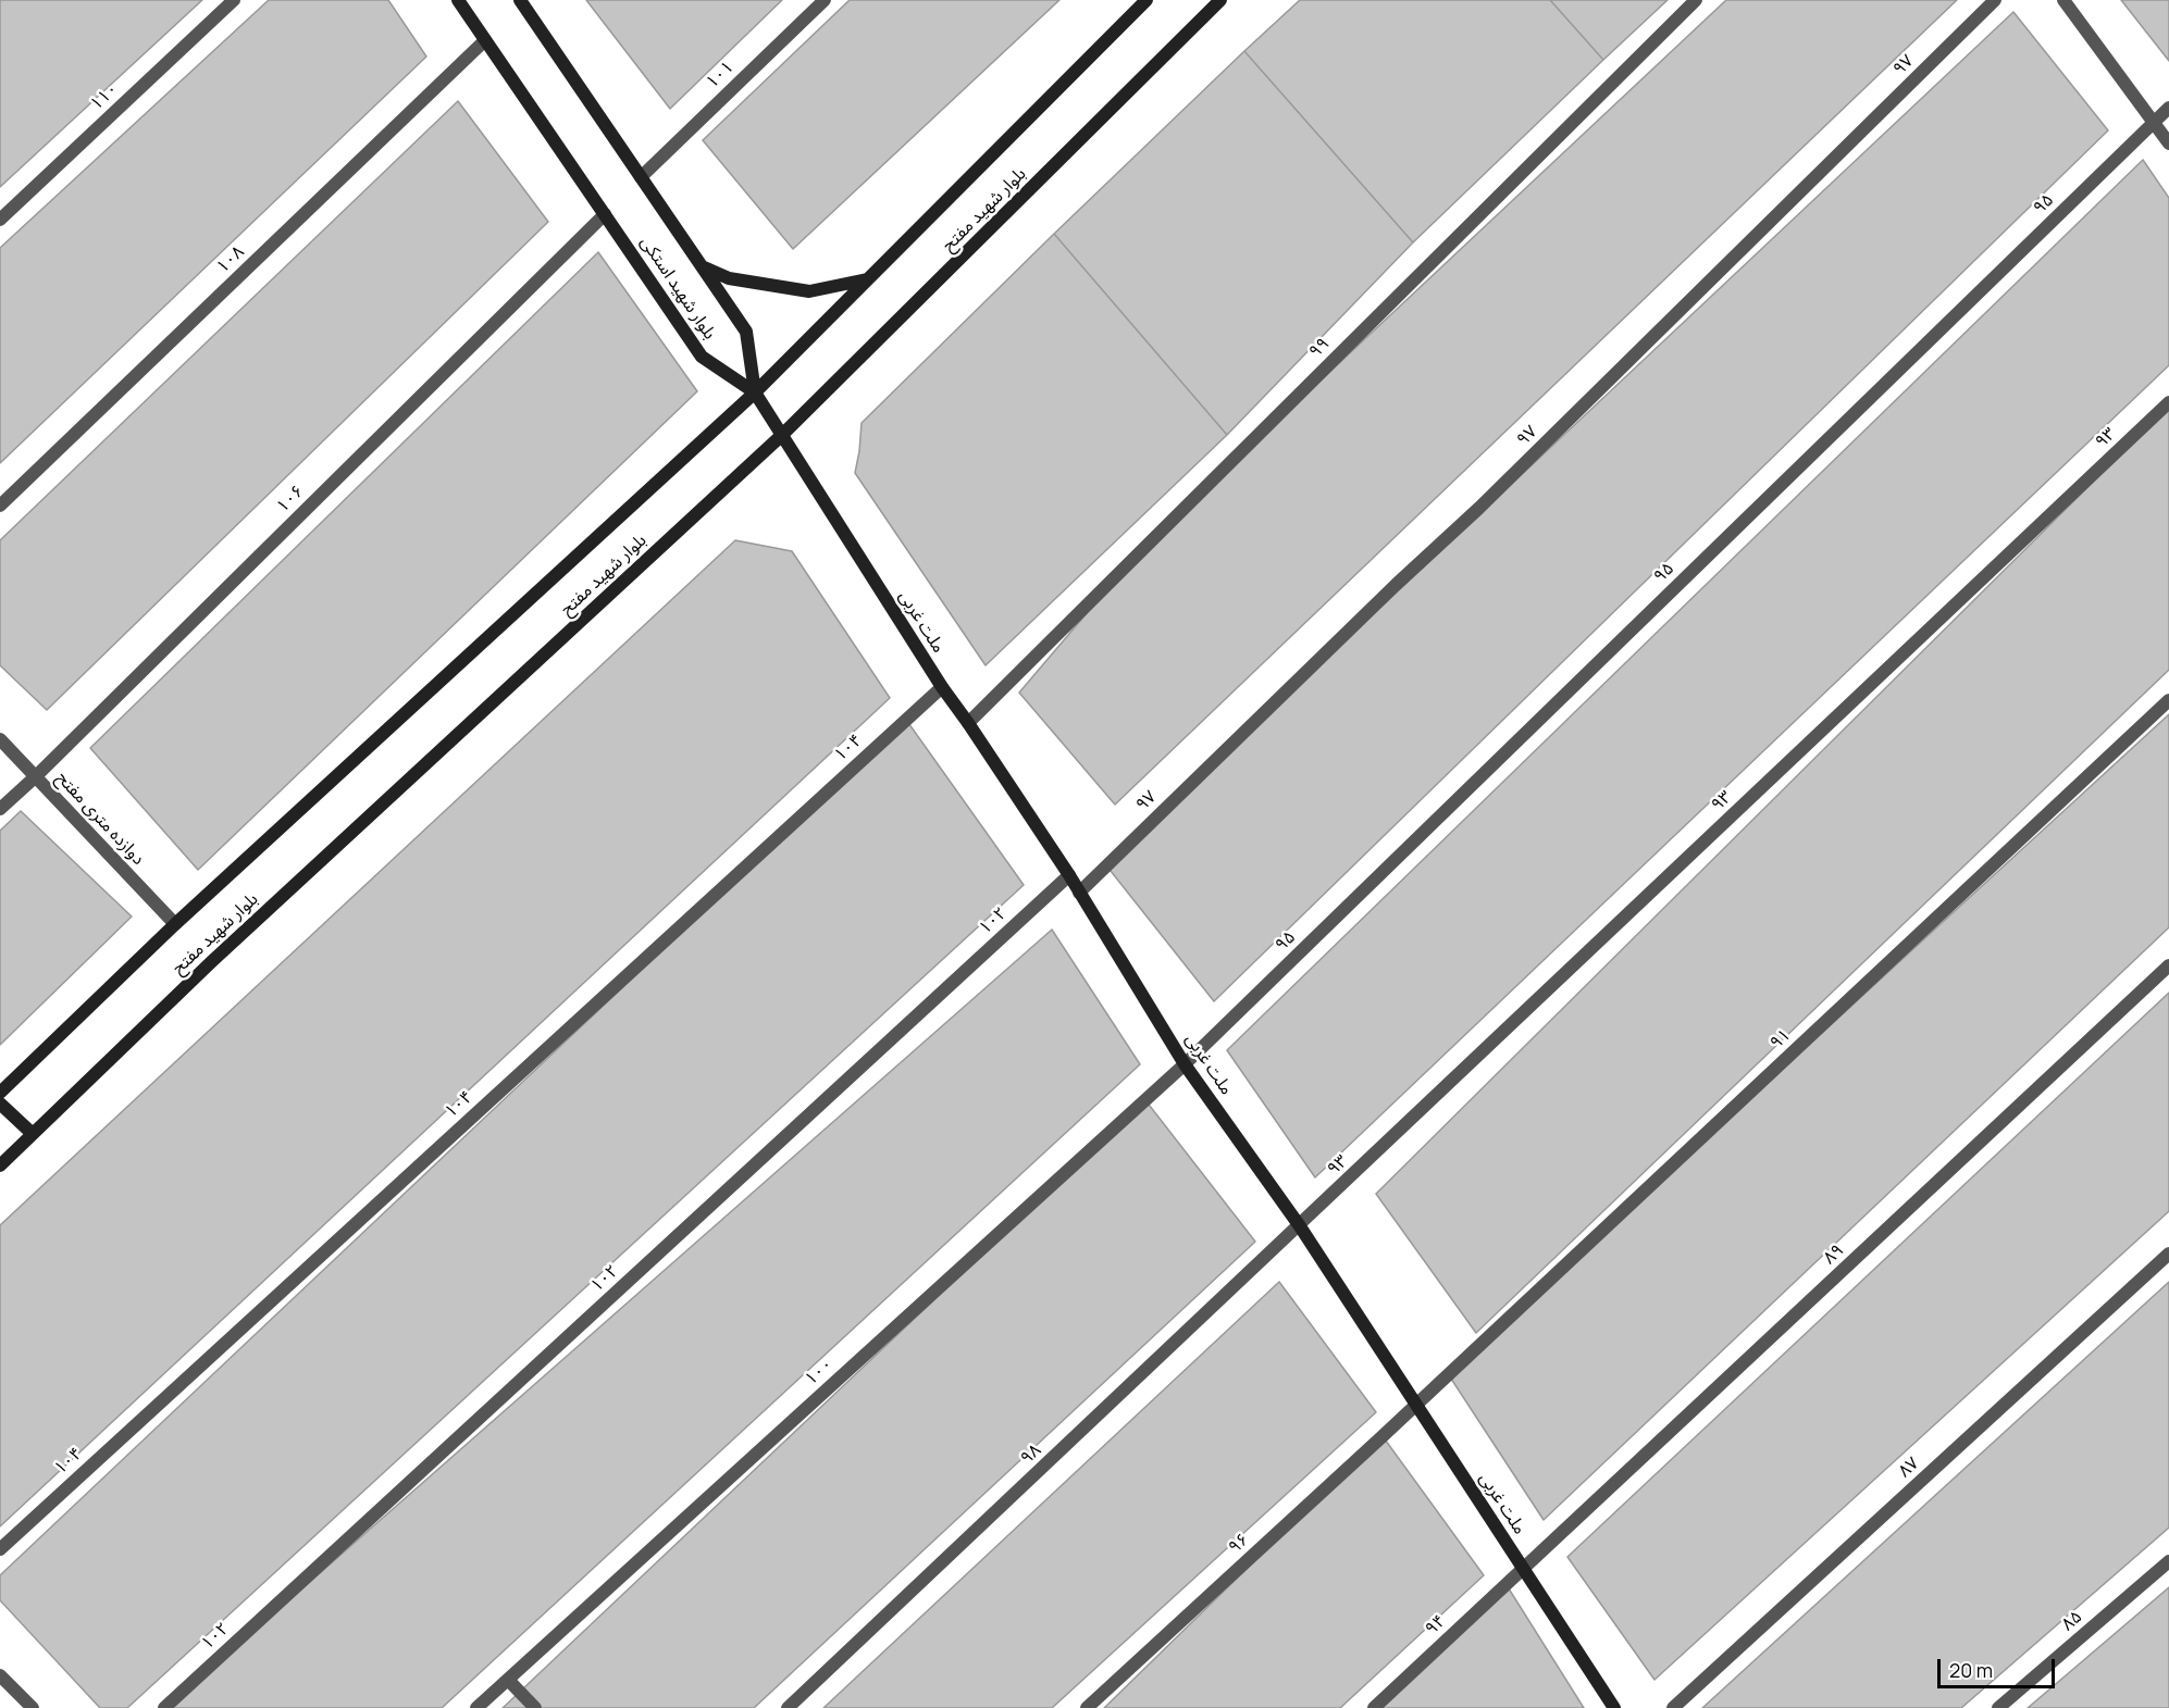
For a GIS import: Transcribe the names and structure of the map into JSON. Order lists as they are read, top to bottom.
{
  "streets": {
    "main road": ["بلوار شهید مفتح", "بلوار شهید استکی", "ملت غربی"],
    "street": [
      "۹۷",
      "۱۰۱",
      "۱۱۰",
      "۹۵",
      "۱۰۸",
      "۹۹",
      "۹۳",
      "۱۰۶",
      "۱۰۴",
      "دوازده متری مفتح",
      "۱۰۲",
      "۹۱",
      "۸۹",
      "۱۰۰",
      "۹۸",
      "۸۷",
      "۹۶",
      "۸۵",
      "۹۴"
    ]
  },
  "crossings": [
    ["۹۷", "ملت غربی"],
    ["۱۰۱", "بلوار شهید استکی"],
    ["۹۵", "ملت غربی"],
    ["۹۵", "۱۰۰"],
    ["بلوار شهید مفتح", "بلوار شهید استکی"],
    ["بلوار شهید مفتح", "ملت غربی"],
    ["بلوار شهید مفتح", "دوازده متری مفتح"],
    ["۱۰۸", "بلوار شهید استکی"],
    ["بلوار شهید استکی", "۱۰۶"],
    ["بلوار شهید استکی", "ملت غربی"],
    ["۹۹", "ملت غربی"],
    ["۹۳", "ملت غربی"],
    ["۹۳", "۹۸"],
    ["۱۰۶", "دوازده متری مفتح"],
    ["ملت غربی", "۱۰۴"],
    ["ملت غربی", "۱۰۲"],
    ["ملت غربی", "۹۱"],
    ["ملت غربی", "۸۹"],
    ["ملت غربی", "۱۰۰"],
    ["ملت غربی", "۹۸"],
    ["ملت غربی", "۹۶"],
    ["ملت غربی", "۹۴"],
    ["۹۱", "۹۶"],
    ["۸۹", "۹۴"]
  ],
  "scale_bar": "20 m"
}
